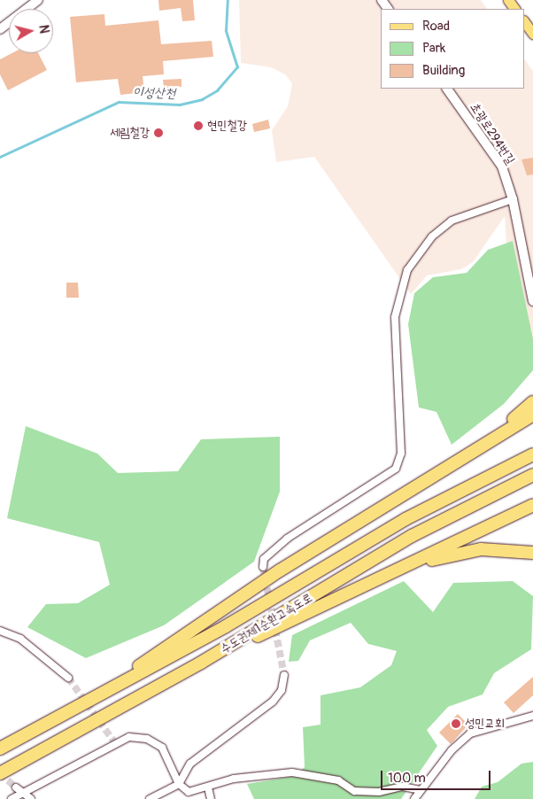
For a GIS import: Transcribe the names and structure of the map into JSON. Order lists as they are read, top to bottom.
{
  "streets": {
    "highway": ["수도권제1순환고속도로"],
    "street": ["초광로294번길"]
  },
  "water": ["이성산천"],
  "places": ["현민철강", "세림철강", "성민교회"],
  "legend": ["Road", "Park", "Building"],
  "scale_bar": "100 m",
  "north": "right"
}
